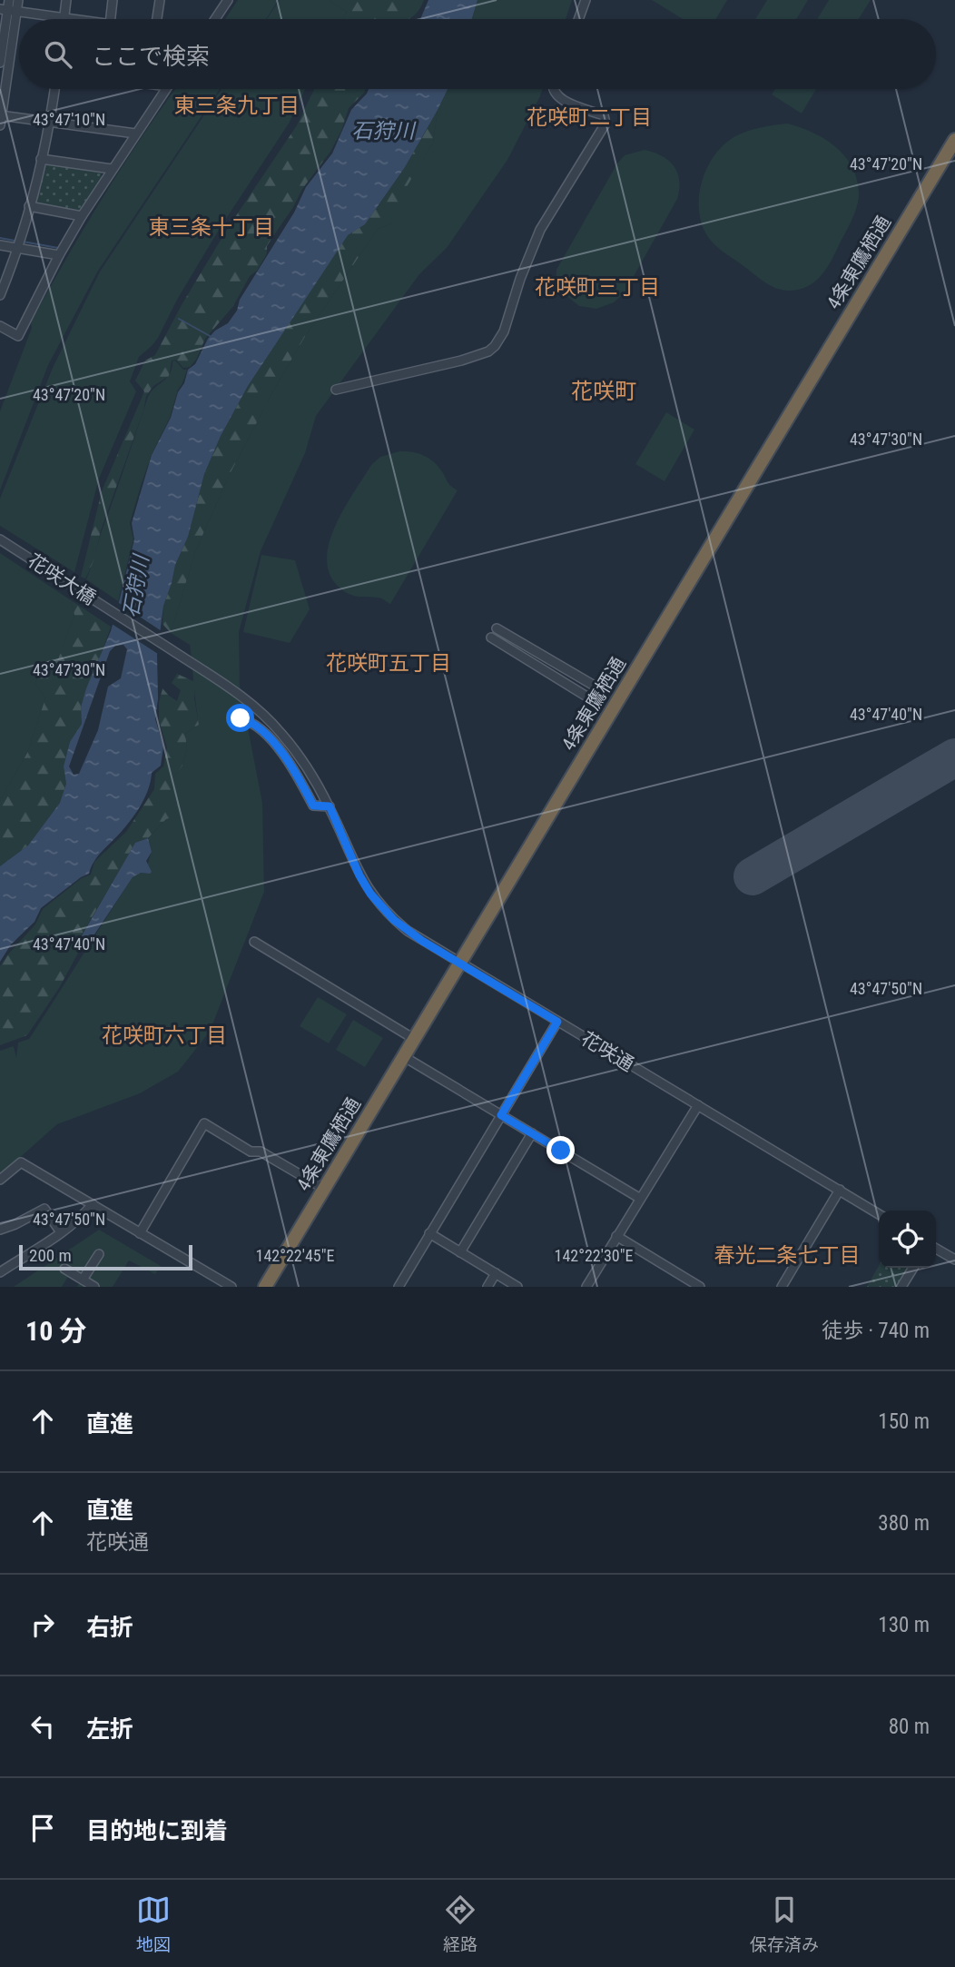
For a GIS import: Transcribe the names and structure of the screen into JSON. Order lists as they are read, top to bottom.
{
  "streets": {
    "highway": ["4条東鷹栖通"],
    "street": ["花咲大橋", "花咲通"]
  },
  "crossings": [
    ["4条東鷹栖通", "花咲通"],
    ["花咲大橋", "花咲通"]
  ],
  "districts": [
    "東三条九丁目",
    "花咲町二丁目",
    "東三条十丁目",
    "花咲町三丁目",
    "花咲町",
    "花咲町五丁目",
    "花咲町六丁目",
    "春光二条七丁目"
  ],
  "water": ["石狩川"],
  "scale_bar": "200 m",
  "page": {
    "search": "ここで検索",
    "scale": "200 m",
    "heading": ["10 分", "徒歩 · 740 m"],
    "list": [
      ["直進", "150 m"],
      ["直進", "花咲通", "380 m"],
      ["右折", "130 m"],
      ["左折", "80 m"],
      "目的地に到着"
    ],
    "nav": ["地図", "経路", "保存済み"]
  },
  "coordinates": [
    "43°47'10\"N",
    "43°47'20\"N",
    "43°47'30\"N",
    "43°47'40\"N",
    "43°47'50\"N",
    "142°22'45\"E",
    "142°22'30\"E"
  ]
}
